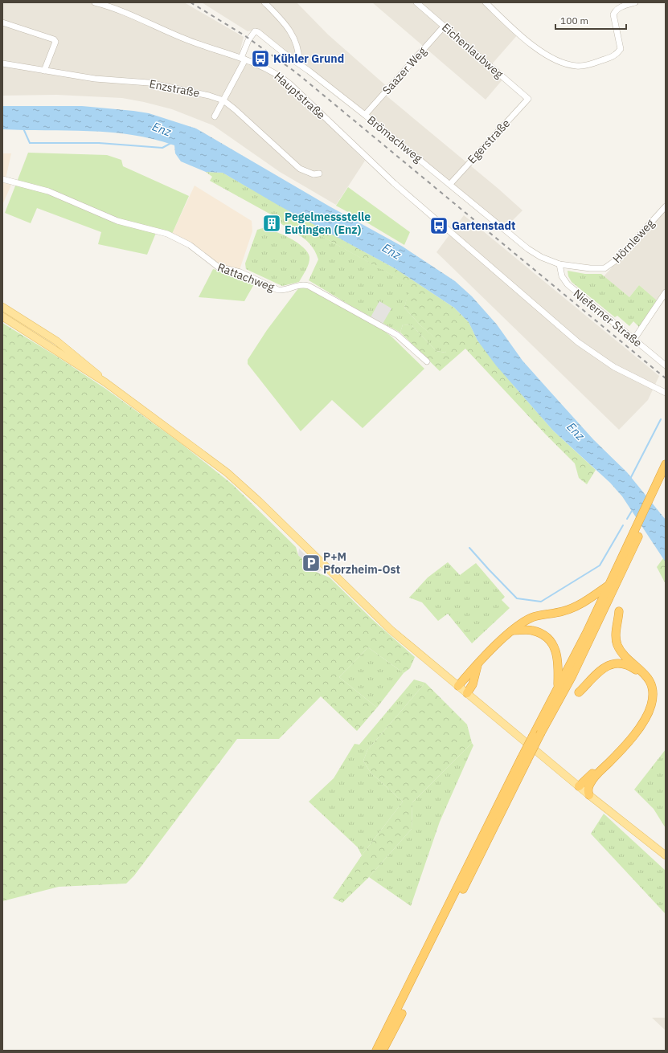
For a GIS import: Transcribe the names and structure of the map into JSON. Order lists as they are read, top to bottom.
{
  "streets": {
    "street": [
      "Eichenlaubweg",
      "Saazer Weg",
      "Enzstraße",
      "Hauptstraße",
      "Brömachweg",
      "Egerstraße",
      "Hörnleweg",
      "Rattachweg",
      "Nieferner Straße"
    ]
  },
  "crossings": [
    ["Eichenlaubweg", "Saazer Weg"],
    ["Eichenlaubweg", "Egerstraße"],
    ["Saazer Weg", "Brömachweg"],
    ["Hauptstraße", "Brömachweg"],
    ["Brömachweg", "Egerstraße"],
    ["Brömachweg", "Hörnleweg"],
    ["Brömachweg", "Nieferner Straße"],
    ["Hörnleweg", "Nieferner Straße"]
  ],
  "water": ["Enz"],
  "places": {
    "bus stop": ["Kühler Grund", "Gartenstadt"],
    "building": ["Pegelmessstelle Eutingen (Enz)"],
    "parking": ["P+M Pforzheim-Ost"]
  },
  "scale_bar": "100 m"
}
